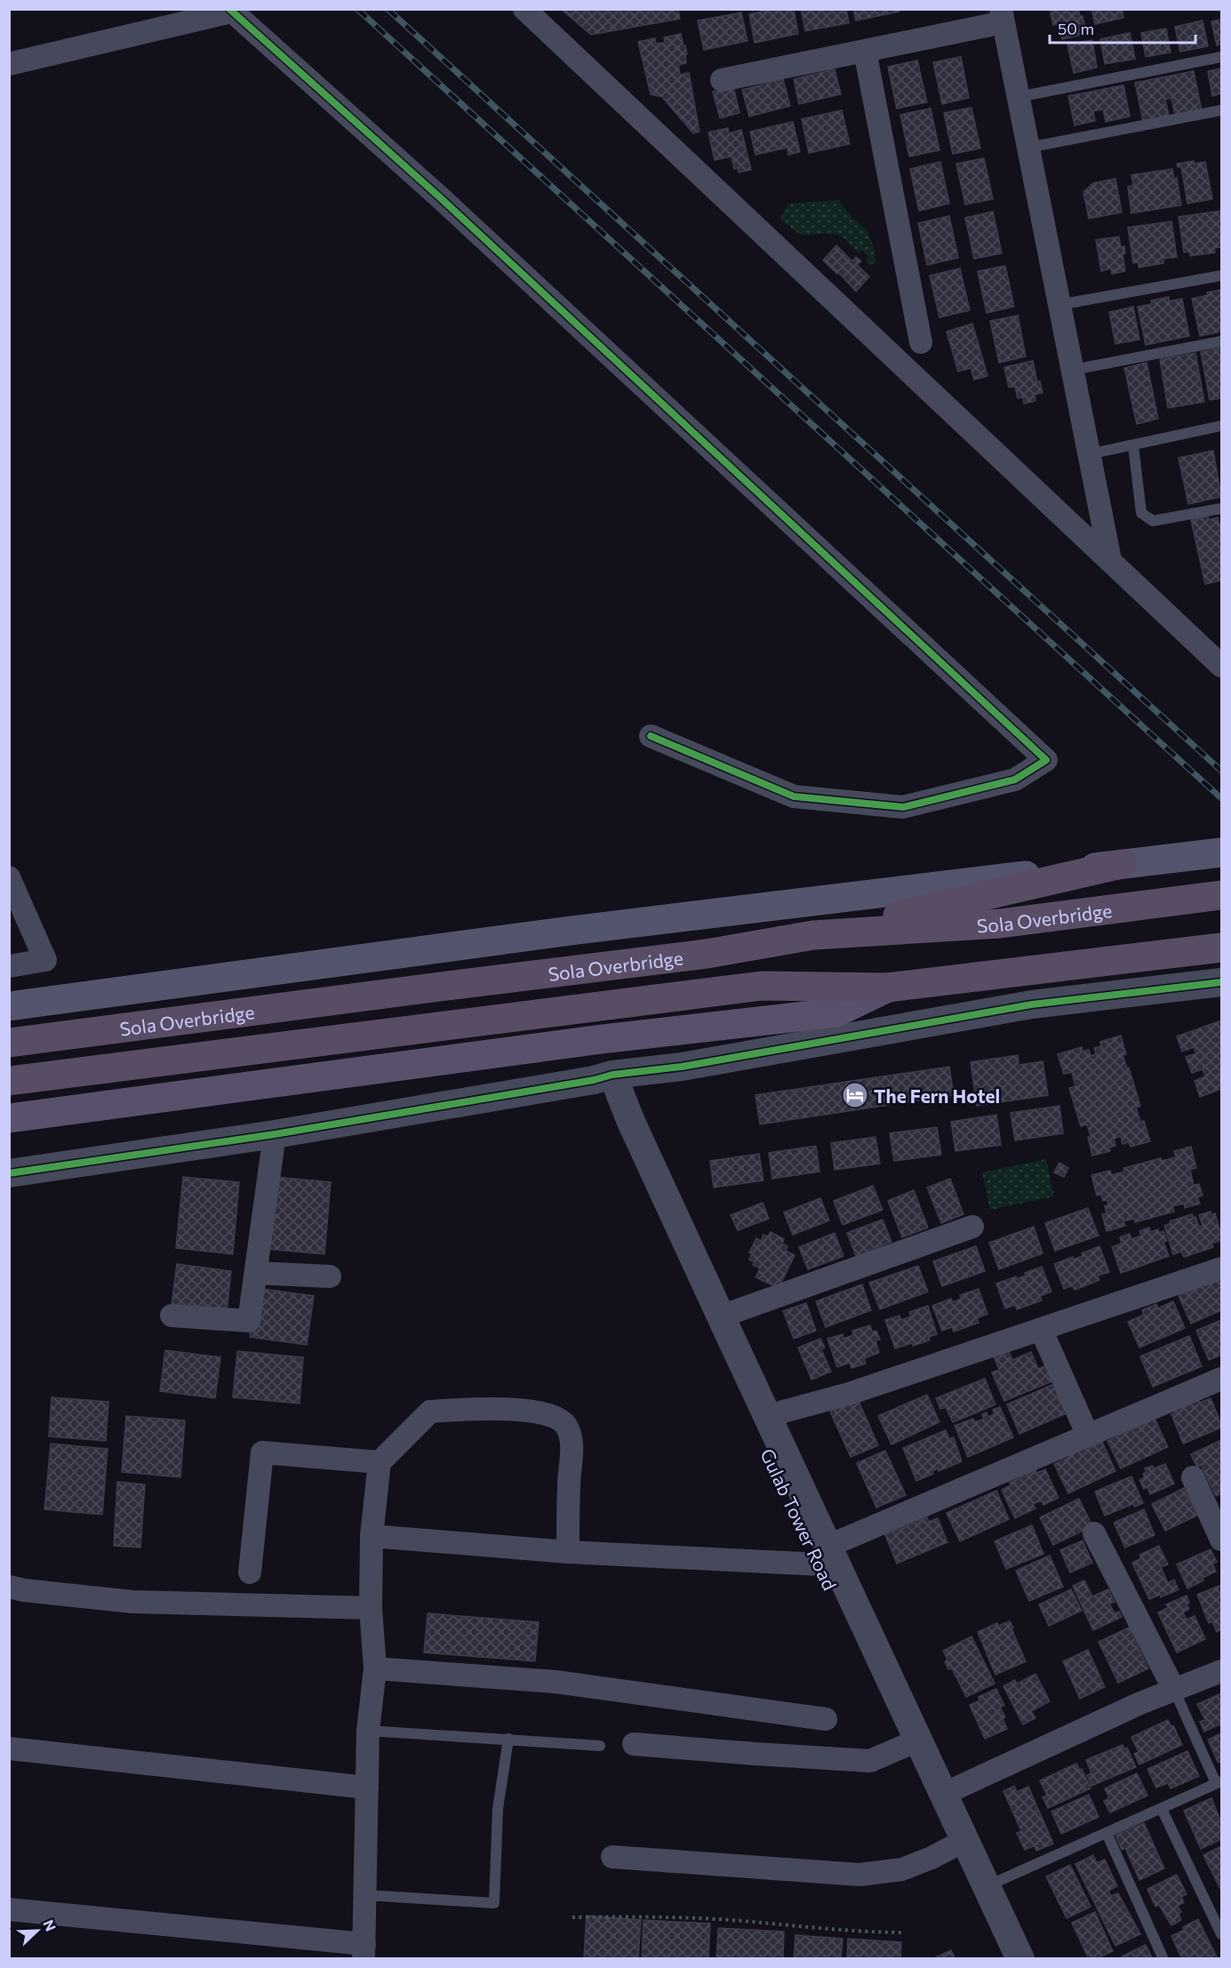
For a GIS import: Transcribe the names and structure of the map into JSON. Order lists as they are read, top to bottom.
{
  "streets": {
    "highway": ["Sola Overbridge"],
    "street": ["Gulab Tower Road"]
  },
  "places": {
    "hotel": ["The Fern Hotel"]
  },
  "scale_bar": "50 m",
  "north": "top right"
}
